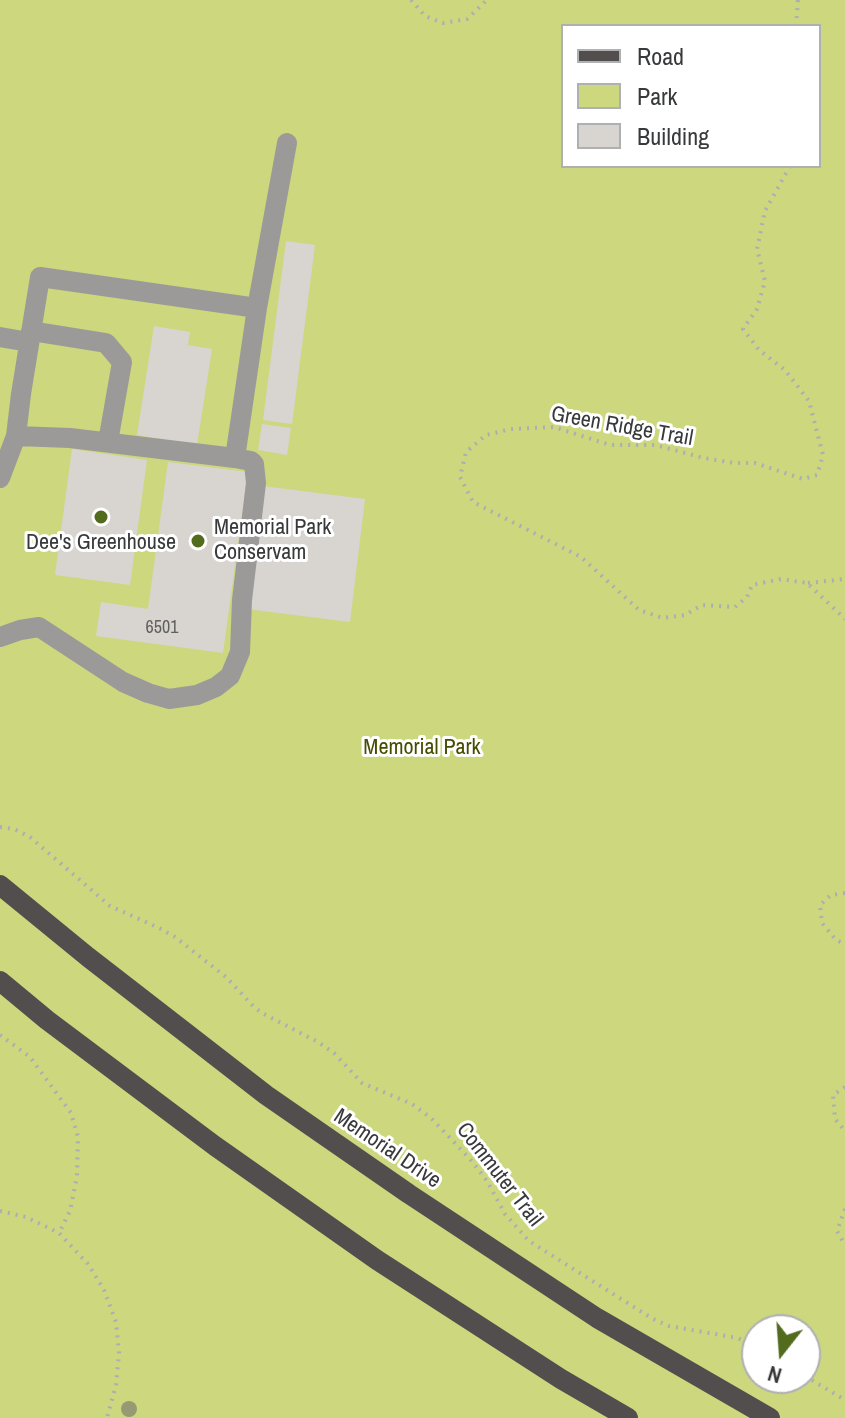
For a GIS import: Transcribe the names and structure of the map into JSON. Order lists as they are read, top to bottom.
{
  "streets": {
    "main road": ["Memorial Drive"],
    "path": ["Green Ridge Trail", "Commuter Trail"]
  },
  "parks": ["Memorial Park"],
  "places": ["Dee's Greenhouse", "Memorial Park Conservam"],
  "house_numbers": ["6501"],
  "legend": ["Road", "Park", "Building"],
  "north": "bottom"
}
